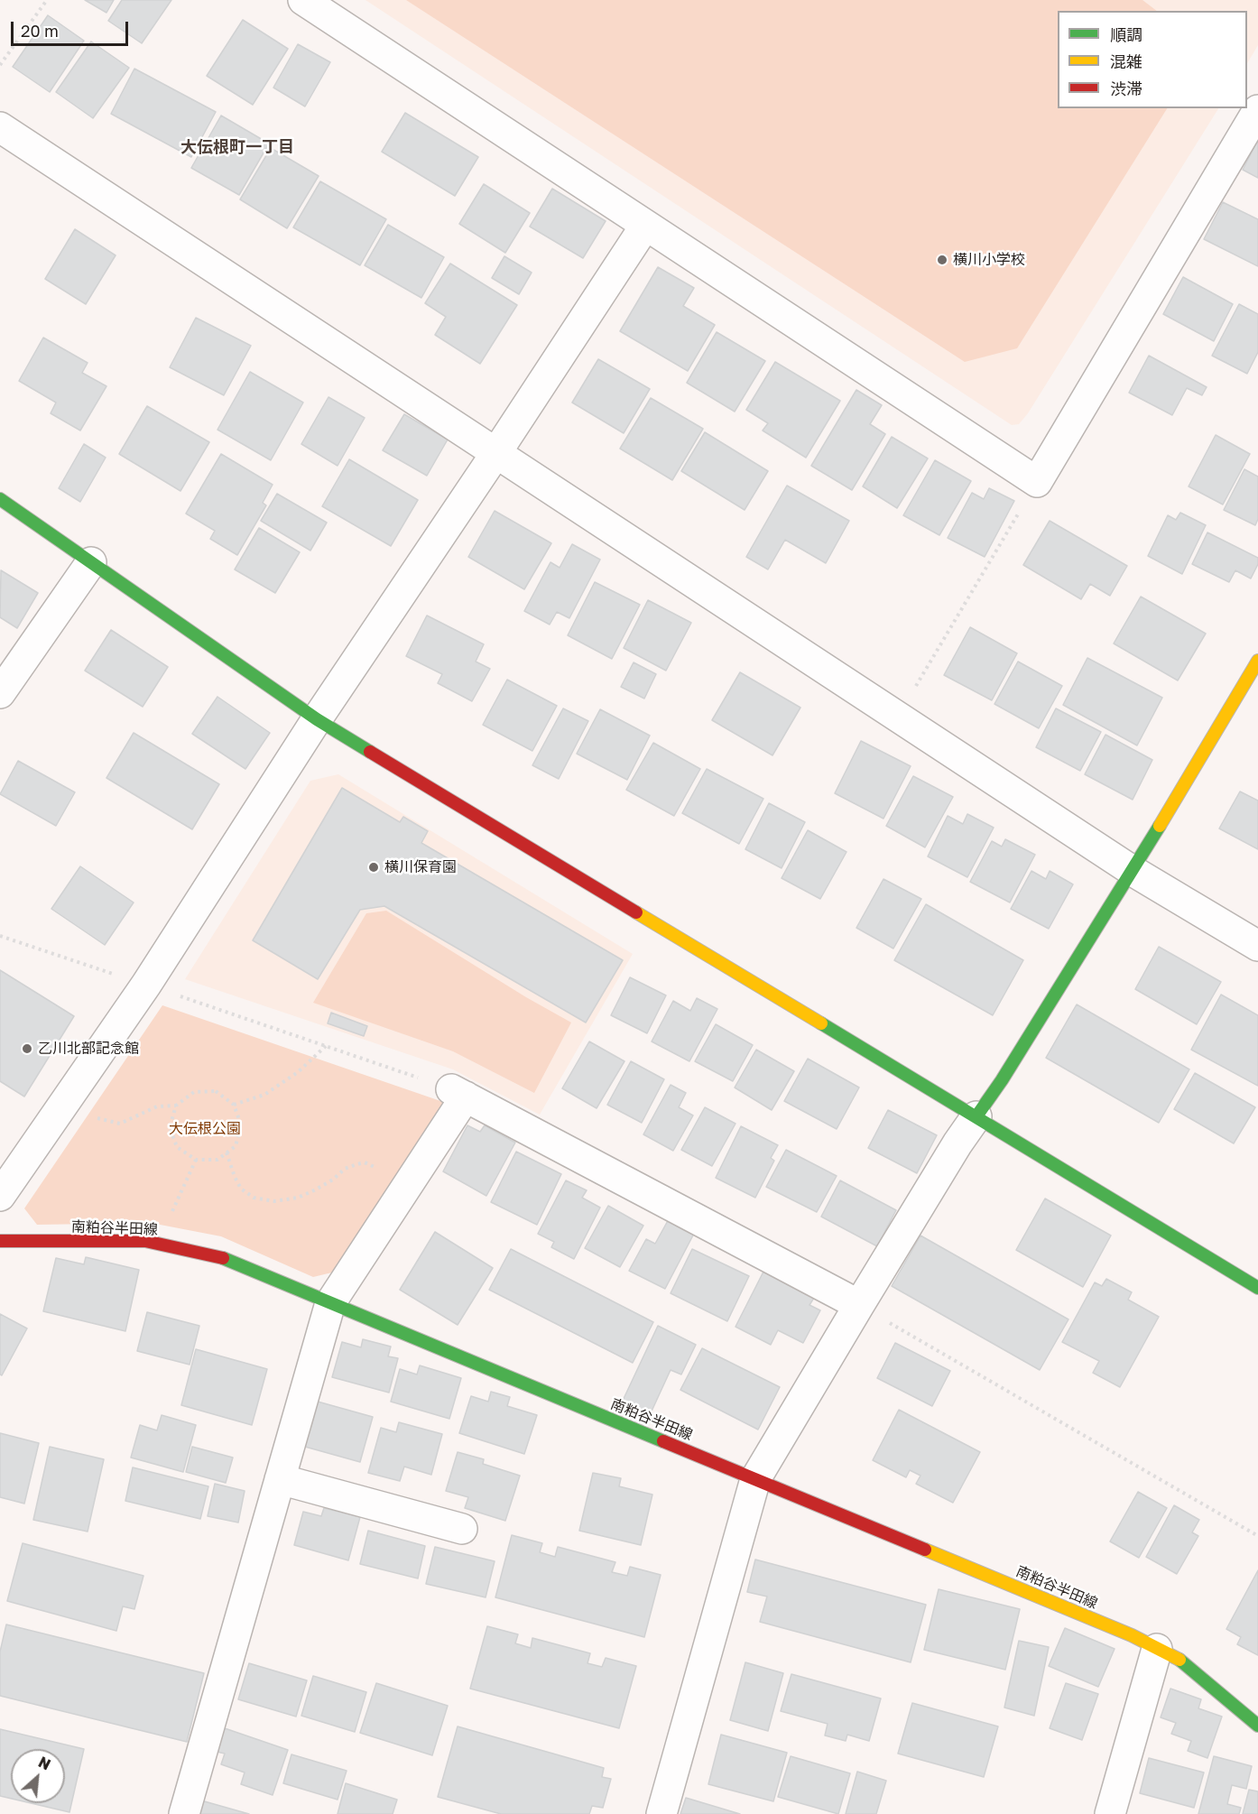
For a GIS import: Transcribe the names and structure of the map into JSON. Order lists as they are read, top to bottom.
{
  "streets": {
    "street": ["南粕谷半田線"]
  },
  "districts": ["大伝根町一丁目"],
  "parks": ["大伝根公園"],
  "places": ["横川小学校", "横川保育園", "乙川北部記念館"],
  "legend": ["順調", "混雑", "渋滞"],
  "scale_bar": "20 m",
  "north": "top right"
}
